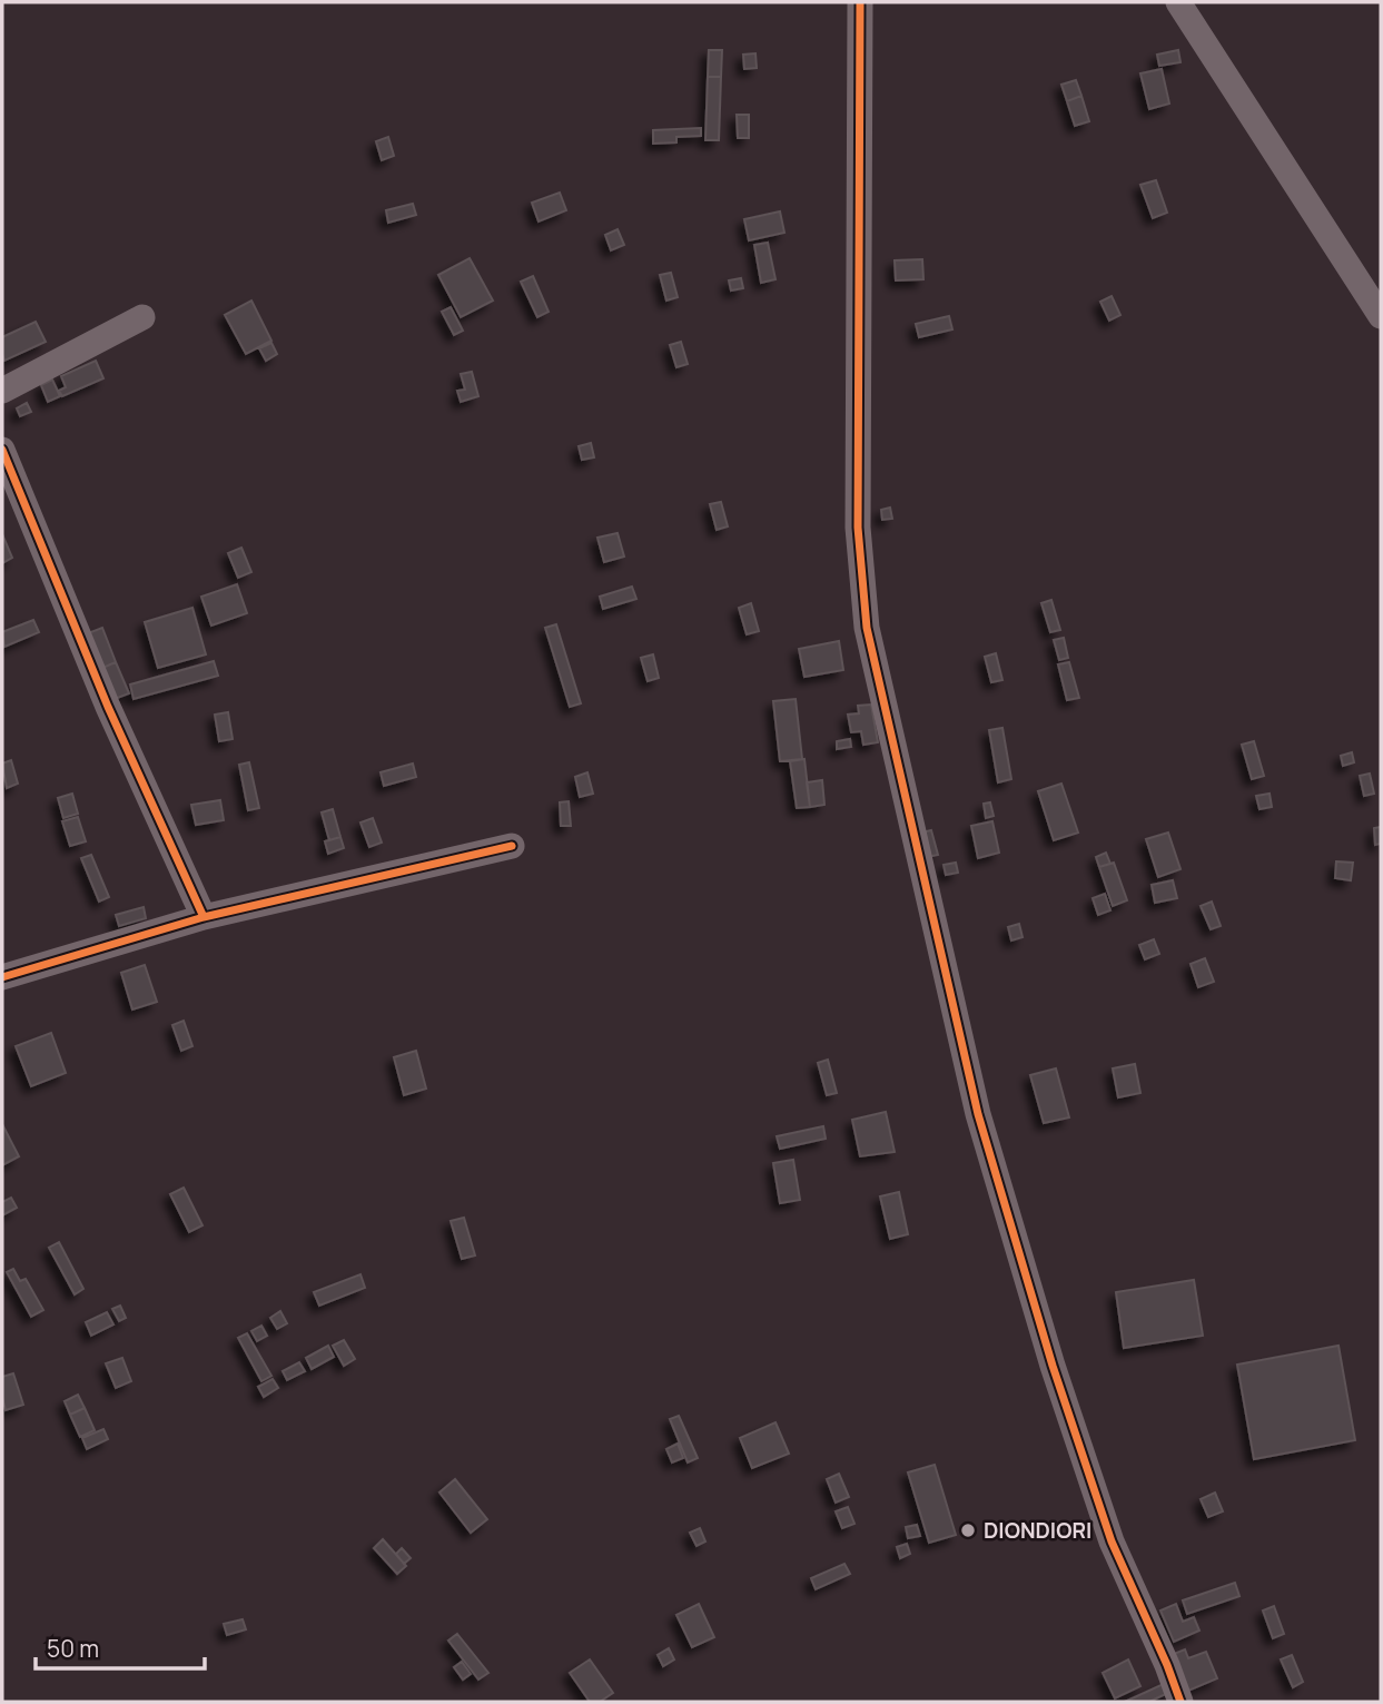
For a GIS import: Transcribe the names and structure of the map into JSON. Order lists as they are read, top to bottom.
{
  "places": ["DIONDIORI"],
  "scale_bar": "50 m"
}
